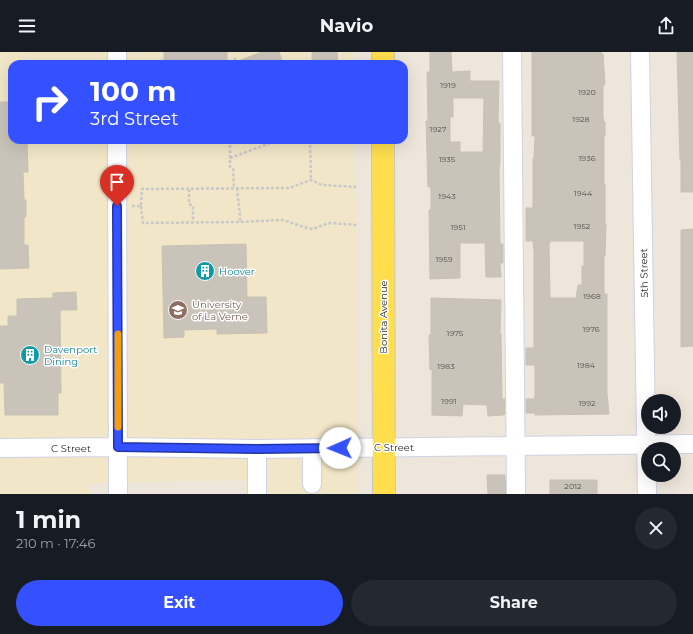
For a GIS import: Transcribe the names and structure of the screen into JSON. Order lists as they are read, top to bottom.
{
  "streets": {
    "main road": ["Bonita Avenue"],
    "street": ["5th Street", "C Street"]
  },
  "crossings": [
    ["Bonita Avenue", "C Street"]
  ],
  "places": {
    "building": ["Hoover", "Davenport Dining"],
    "school or university": ["University of La Verne"]
  },
  "house_numbers": [
    "1919",
    "1920",
    "1928",
    "1927",
    "1936",
    "1935",
    "1944",
    "1943",
    "1952",
    "1951",
    "1959",
    "1968",
    "1976",
    "1975",
    "1984",
    "1983",
    "1991",
    "1992",
    "2012"
  ],
  "page": {
    "header": "Navio",
    "turn": ["100 m", "3rd Street"],
    "heading": ["1 min", "210 m · 17:46"],
    "buttons": ["Exit", "Share"]
  }
}
